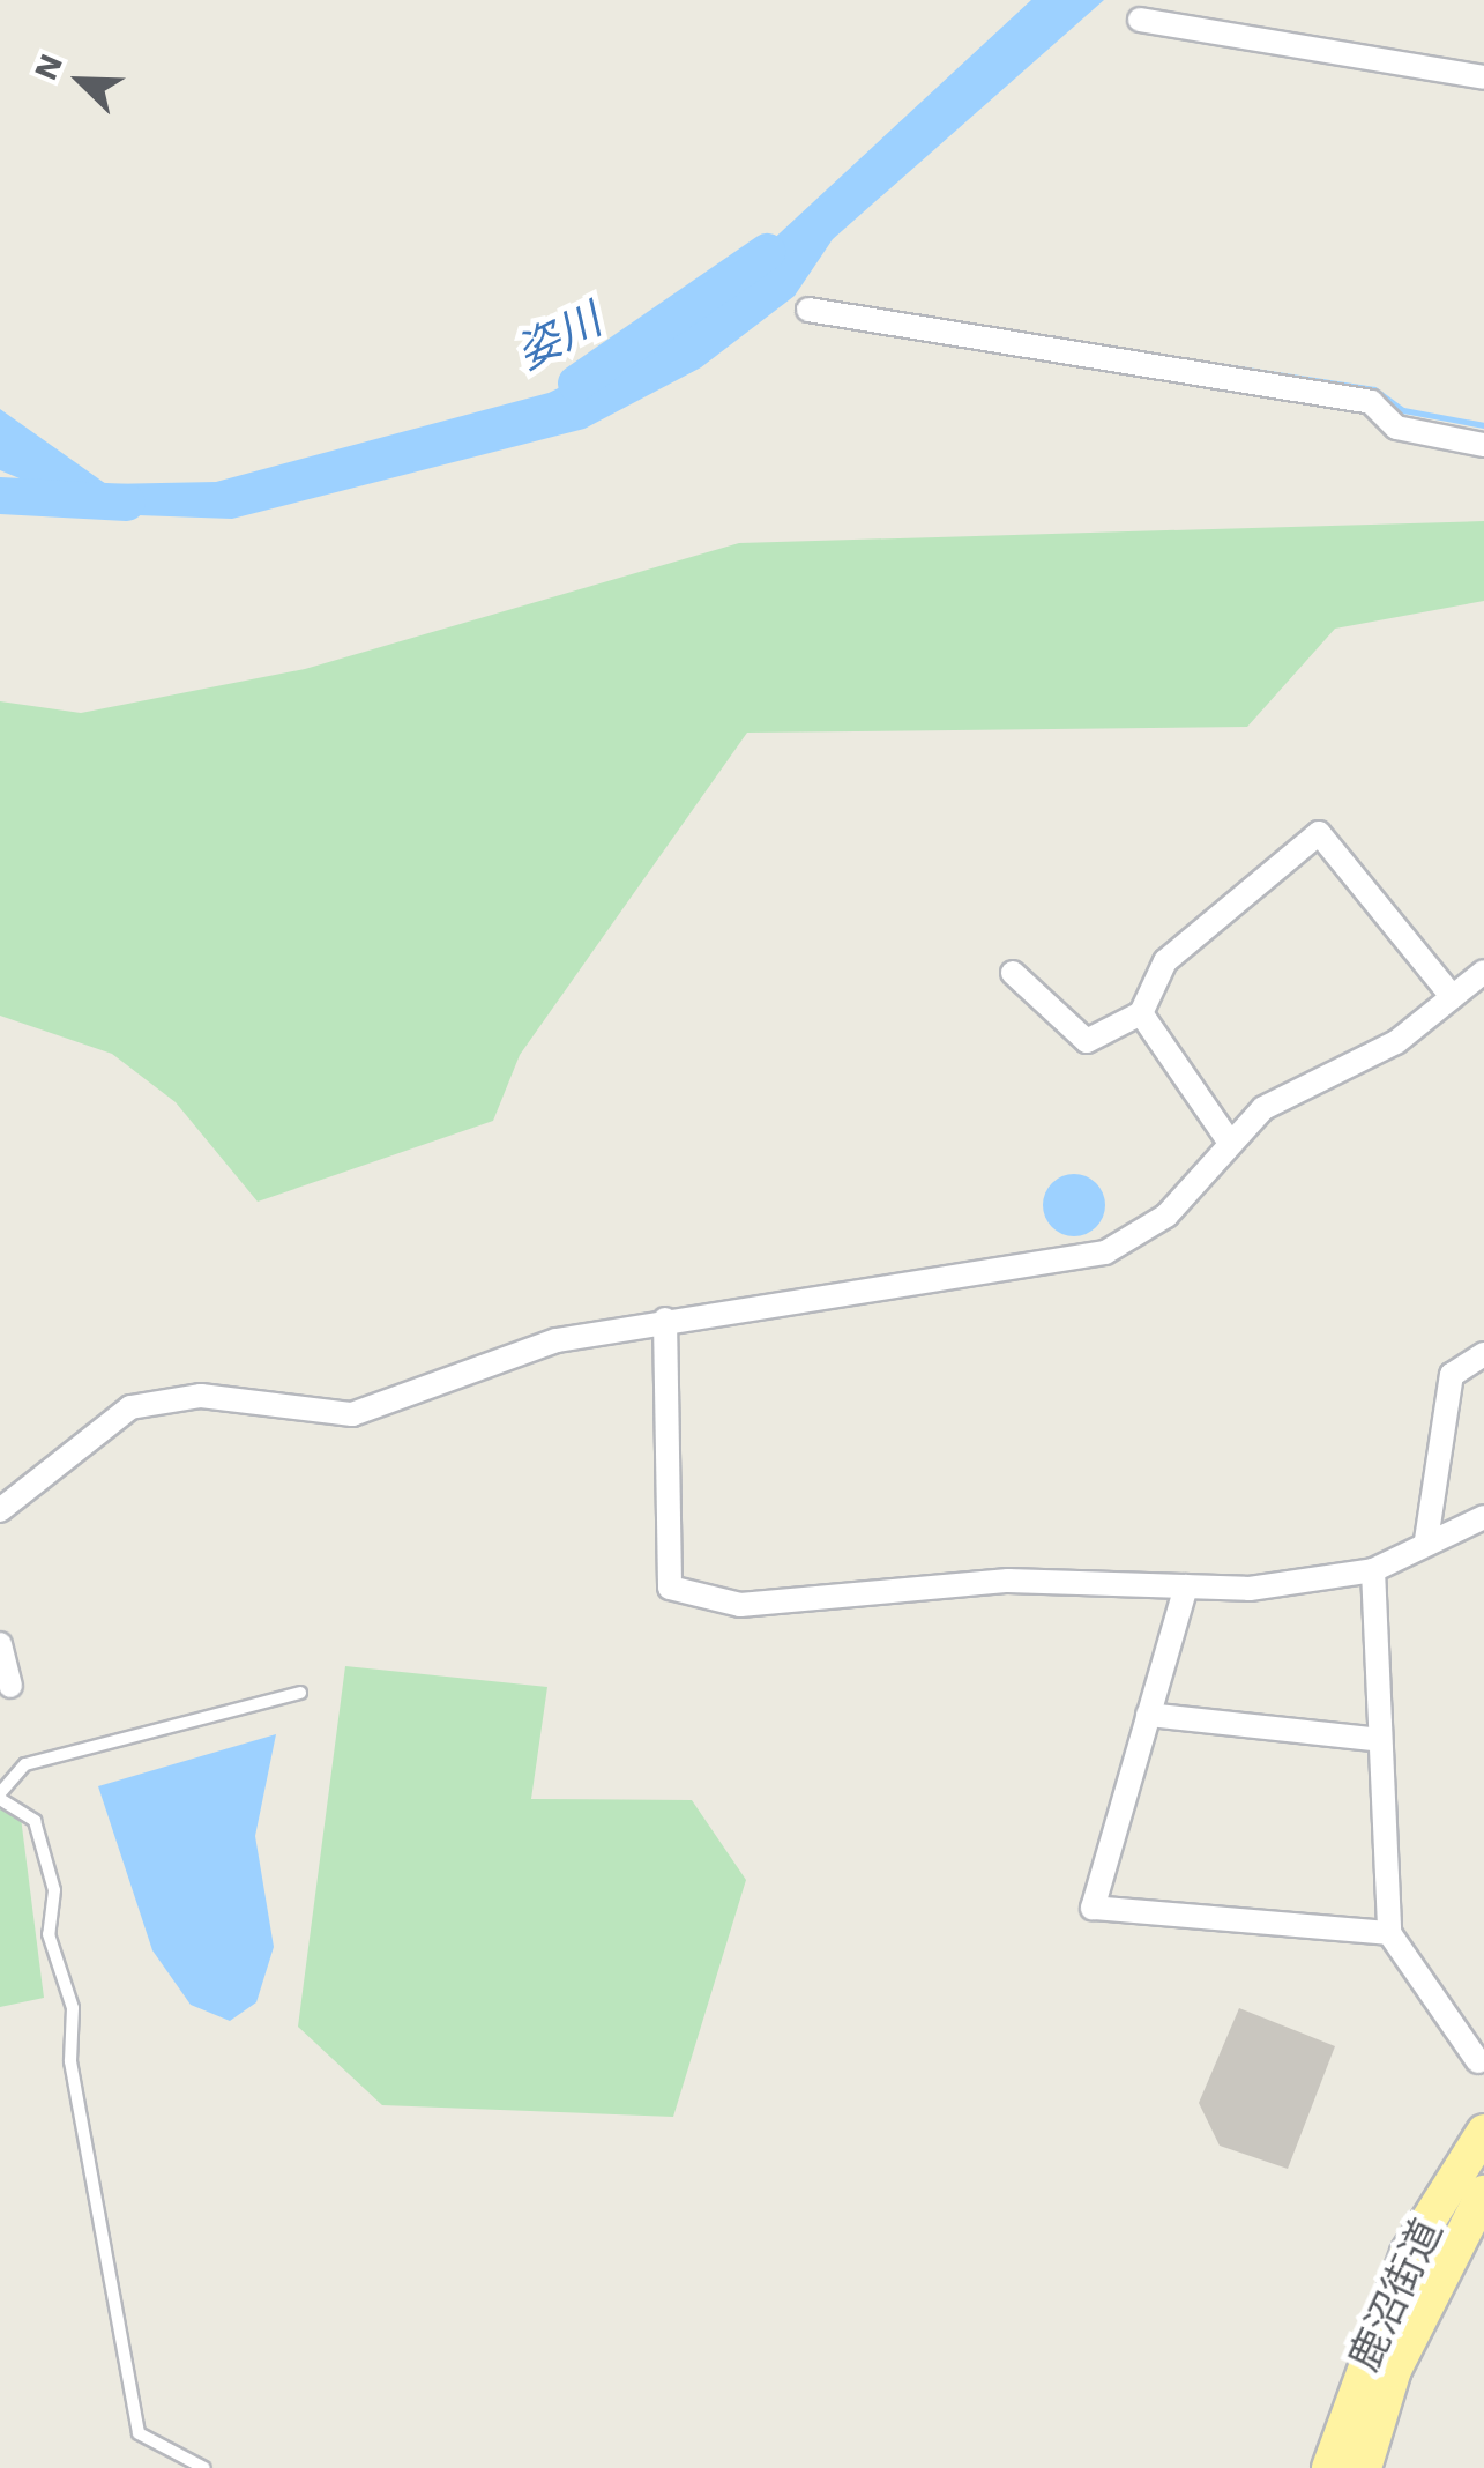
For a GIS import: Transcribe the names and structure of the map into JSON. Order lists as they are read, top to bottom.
{
  "streets": {
    "main road": ["鹿沼街道"]
  },
  "water": ["姿川"],
  "north": "top left"
}
